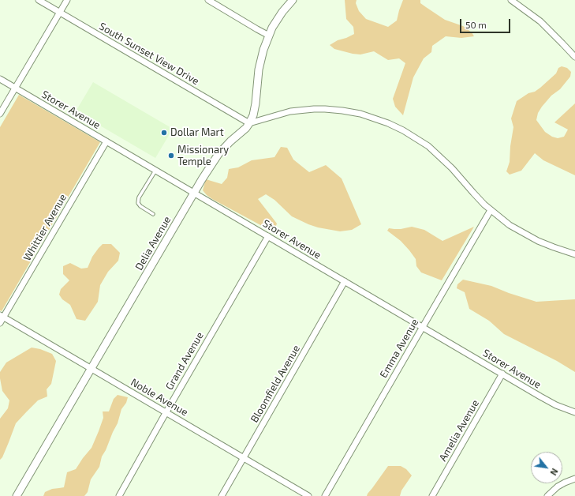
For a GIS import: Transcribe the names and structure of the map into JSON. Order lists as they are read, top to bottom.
{
  "streets": {
    "street": [
      "South Sunset View Drive",
      "Storer Avenue",
      "Whittier Avenue",
      "Delia Avenue",
      "Emma Avenue",
      "Grand Avenue",
      "Bloomfield Avenue",
      "Noble Avenue",
      "Amelia Avenue"
    ]
  },
  "crossings": [
    ["South Sunset View Drive", "Delia Avenue"],
    ["Storer Avenue", "Whittier Avenue"],
    ["Storer Avenue", "Delia Avenue"],
    ["Storer Avenue", "Emma Avenue"],
    ["Storer Avenue", "Grand Avenue"],
    ["Storer Avenue", "Bloomfield Avenue"],
    ["Storer Avenue", "Amelia Avenue"],
    ["Whittier Avenue", "Noble Avenue"],
    ["Delia Avenue", "Noble Avenue"],
    ["Grand Avenue", "Noble Avenue"],
    ["Bloomfield Avenue", "Noble Avenue"]
  ],
  "places": ["Dollar Mart", "Missionary Temple"],
  "scale_bar": "50 m",
  "north": "bottom right"
}
